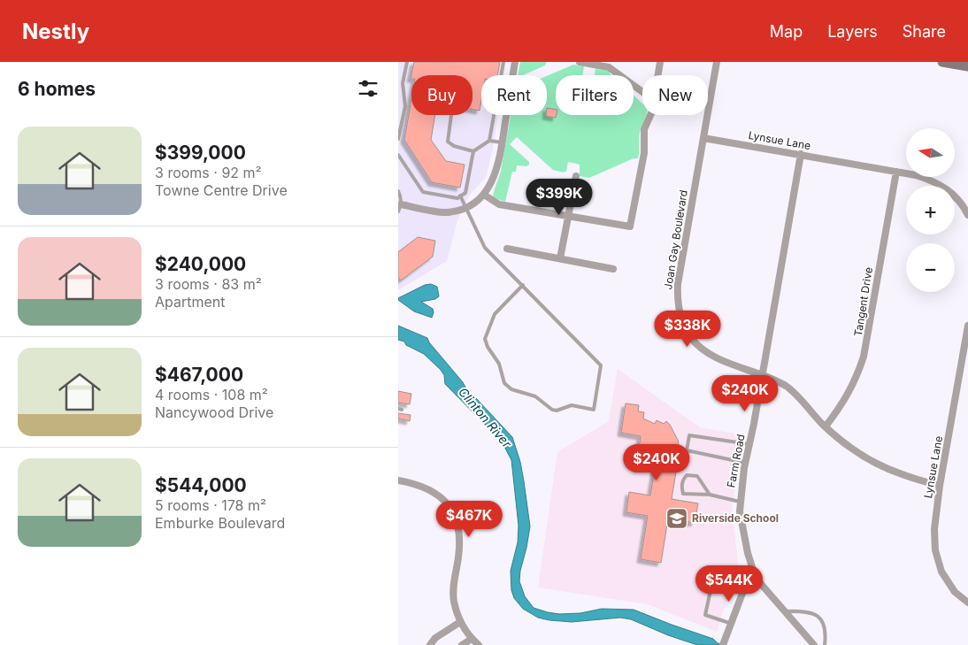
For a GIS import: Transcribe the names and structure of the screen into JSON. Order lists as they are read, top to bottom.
{
  "streets": {
    "street": [
      "Lynsue Lane",
      "Joan Gay Boulevard",
      "Tangent Drive",
      "Farm Road"
    ]
  },
  "crossings": [
    ["Lynsue Lane", "Joan Gay Boulevard"],
    ["Lynsue Lane", "Tangent Drive"],
    ["Lynsue Lane", "Farm Road"],
    ["Joan Gay Boulevard", "Tangent Drive"],
    ["Joan Gay Boulevard", "Farm Road"]
  ],
  "water": ["Clinton River"],
  "places": {
    "school or university": ["Riverside School"]
  },
  "north": "left",
  "page": {
    "header": "Nestly",
    "nav": ["Map", "Layers", "Share"],
    "heading": "6 homes",
    "chip": [
      "Buy",
      "Rent",
      "Filters",
      "New"
    ],
    "list": [
      {
        "name": "$399,000",
        "note": "3 rooms · 92 m² · Towne Centre Drive"
      },
      {
        "name": "$240,000",
        "note": "3 rooms · 83 m² · Apartment"
      },
      {
        "name": "$467,000",
        "note": "4 rooms · 108 m² · Nancywood Drive"
      },
      {
        "name": "$544,000",
        "note": "5 rooms · 178 m² · Emburke Boulevard"
      }
    ],
    "map_buttons": ["+", "−"],
    "price": [
      "$399K",
      "$338K",
      "$240K",
      "$240K",
      "$467K",
      "$544K"
    ]
  }
}
